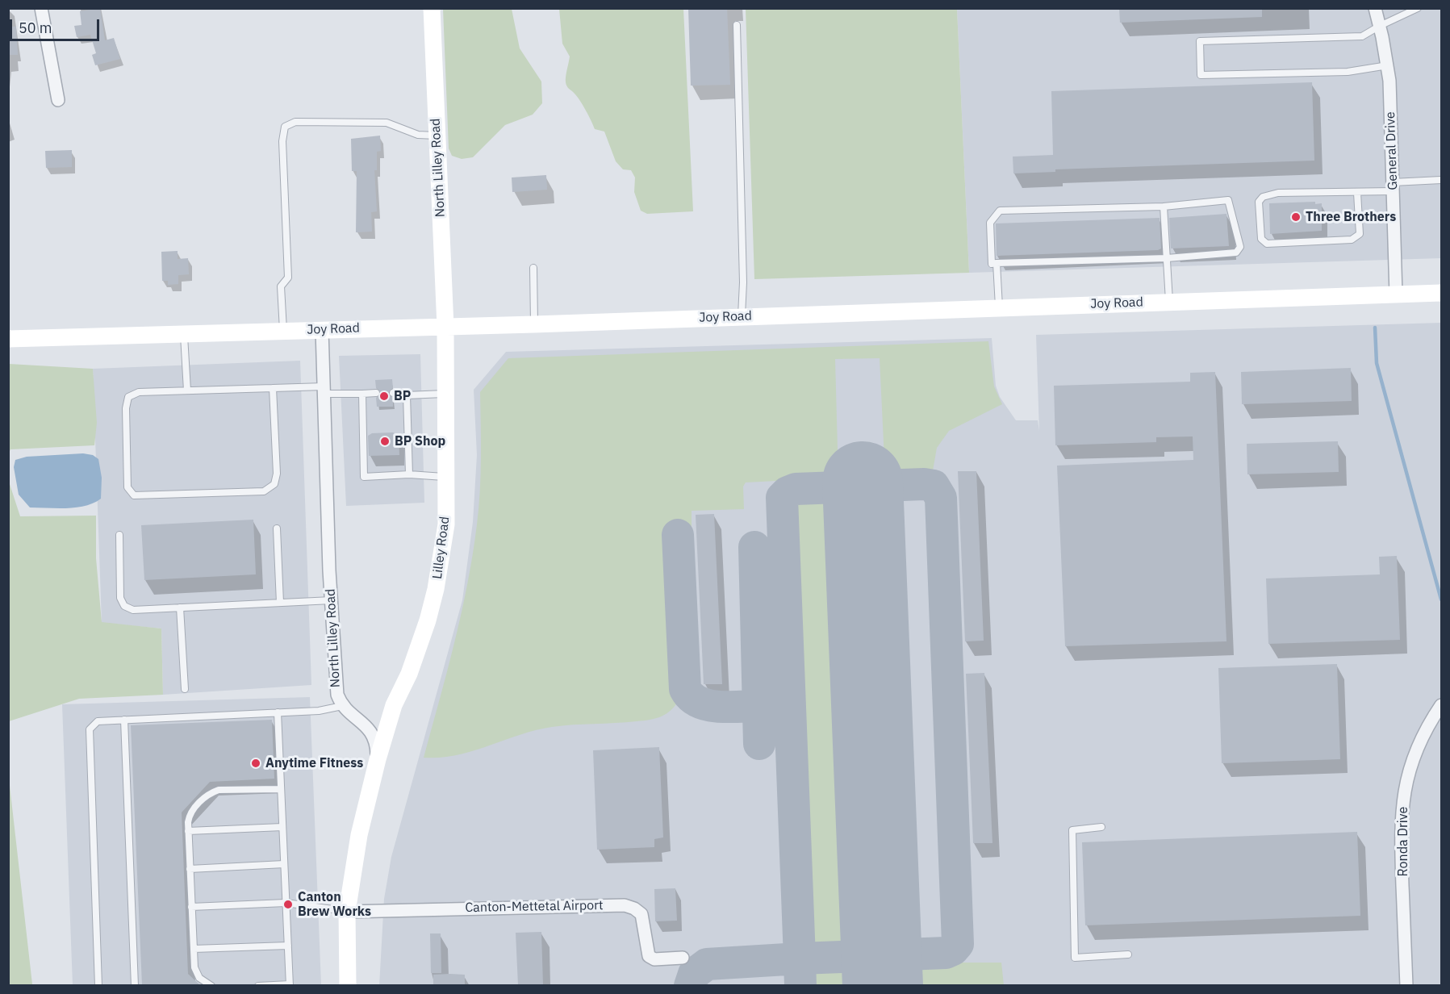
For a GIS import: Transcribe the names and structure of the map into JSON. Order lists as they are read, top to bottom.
{
  "streets": {
    "street": [
      "General Drive",
      "North Lilley Road",
      "Joy Road",
      "Lilley Road",
      "Ronda Drive",
      "Canton-Mettetal Airport"
    ]
  },
  "crossings": [
    ["General Drive", "Joy Road"],
    ["North Lilley Road", "Joy Road"],
    ["North Lilley Road", "Lilley Road"],
    ["North Lilley Road", "Canton-Mettetal Airport"],
    ["Joy Road", "Lilley Road"]
  ],
  "places": [
    "Three Brothers",
    "BP",
    "BP Shop",
    "Anytime Fitness",
    "Canton Brew Works"
  ],
  "scale_bar": "50 m"
}
